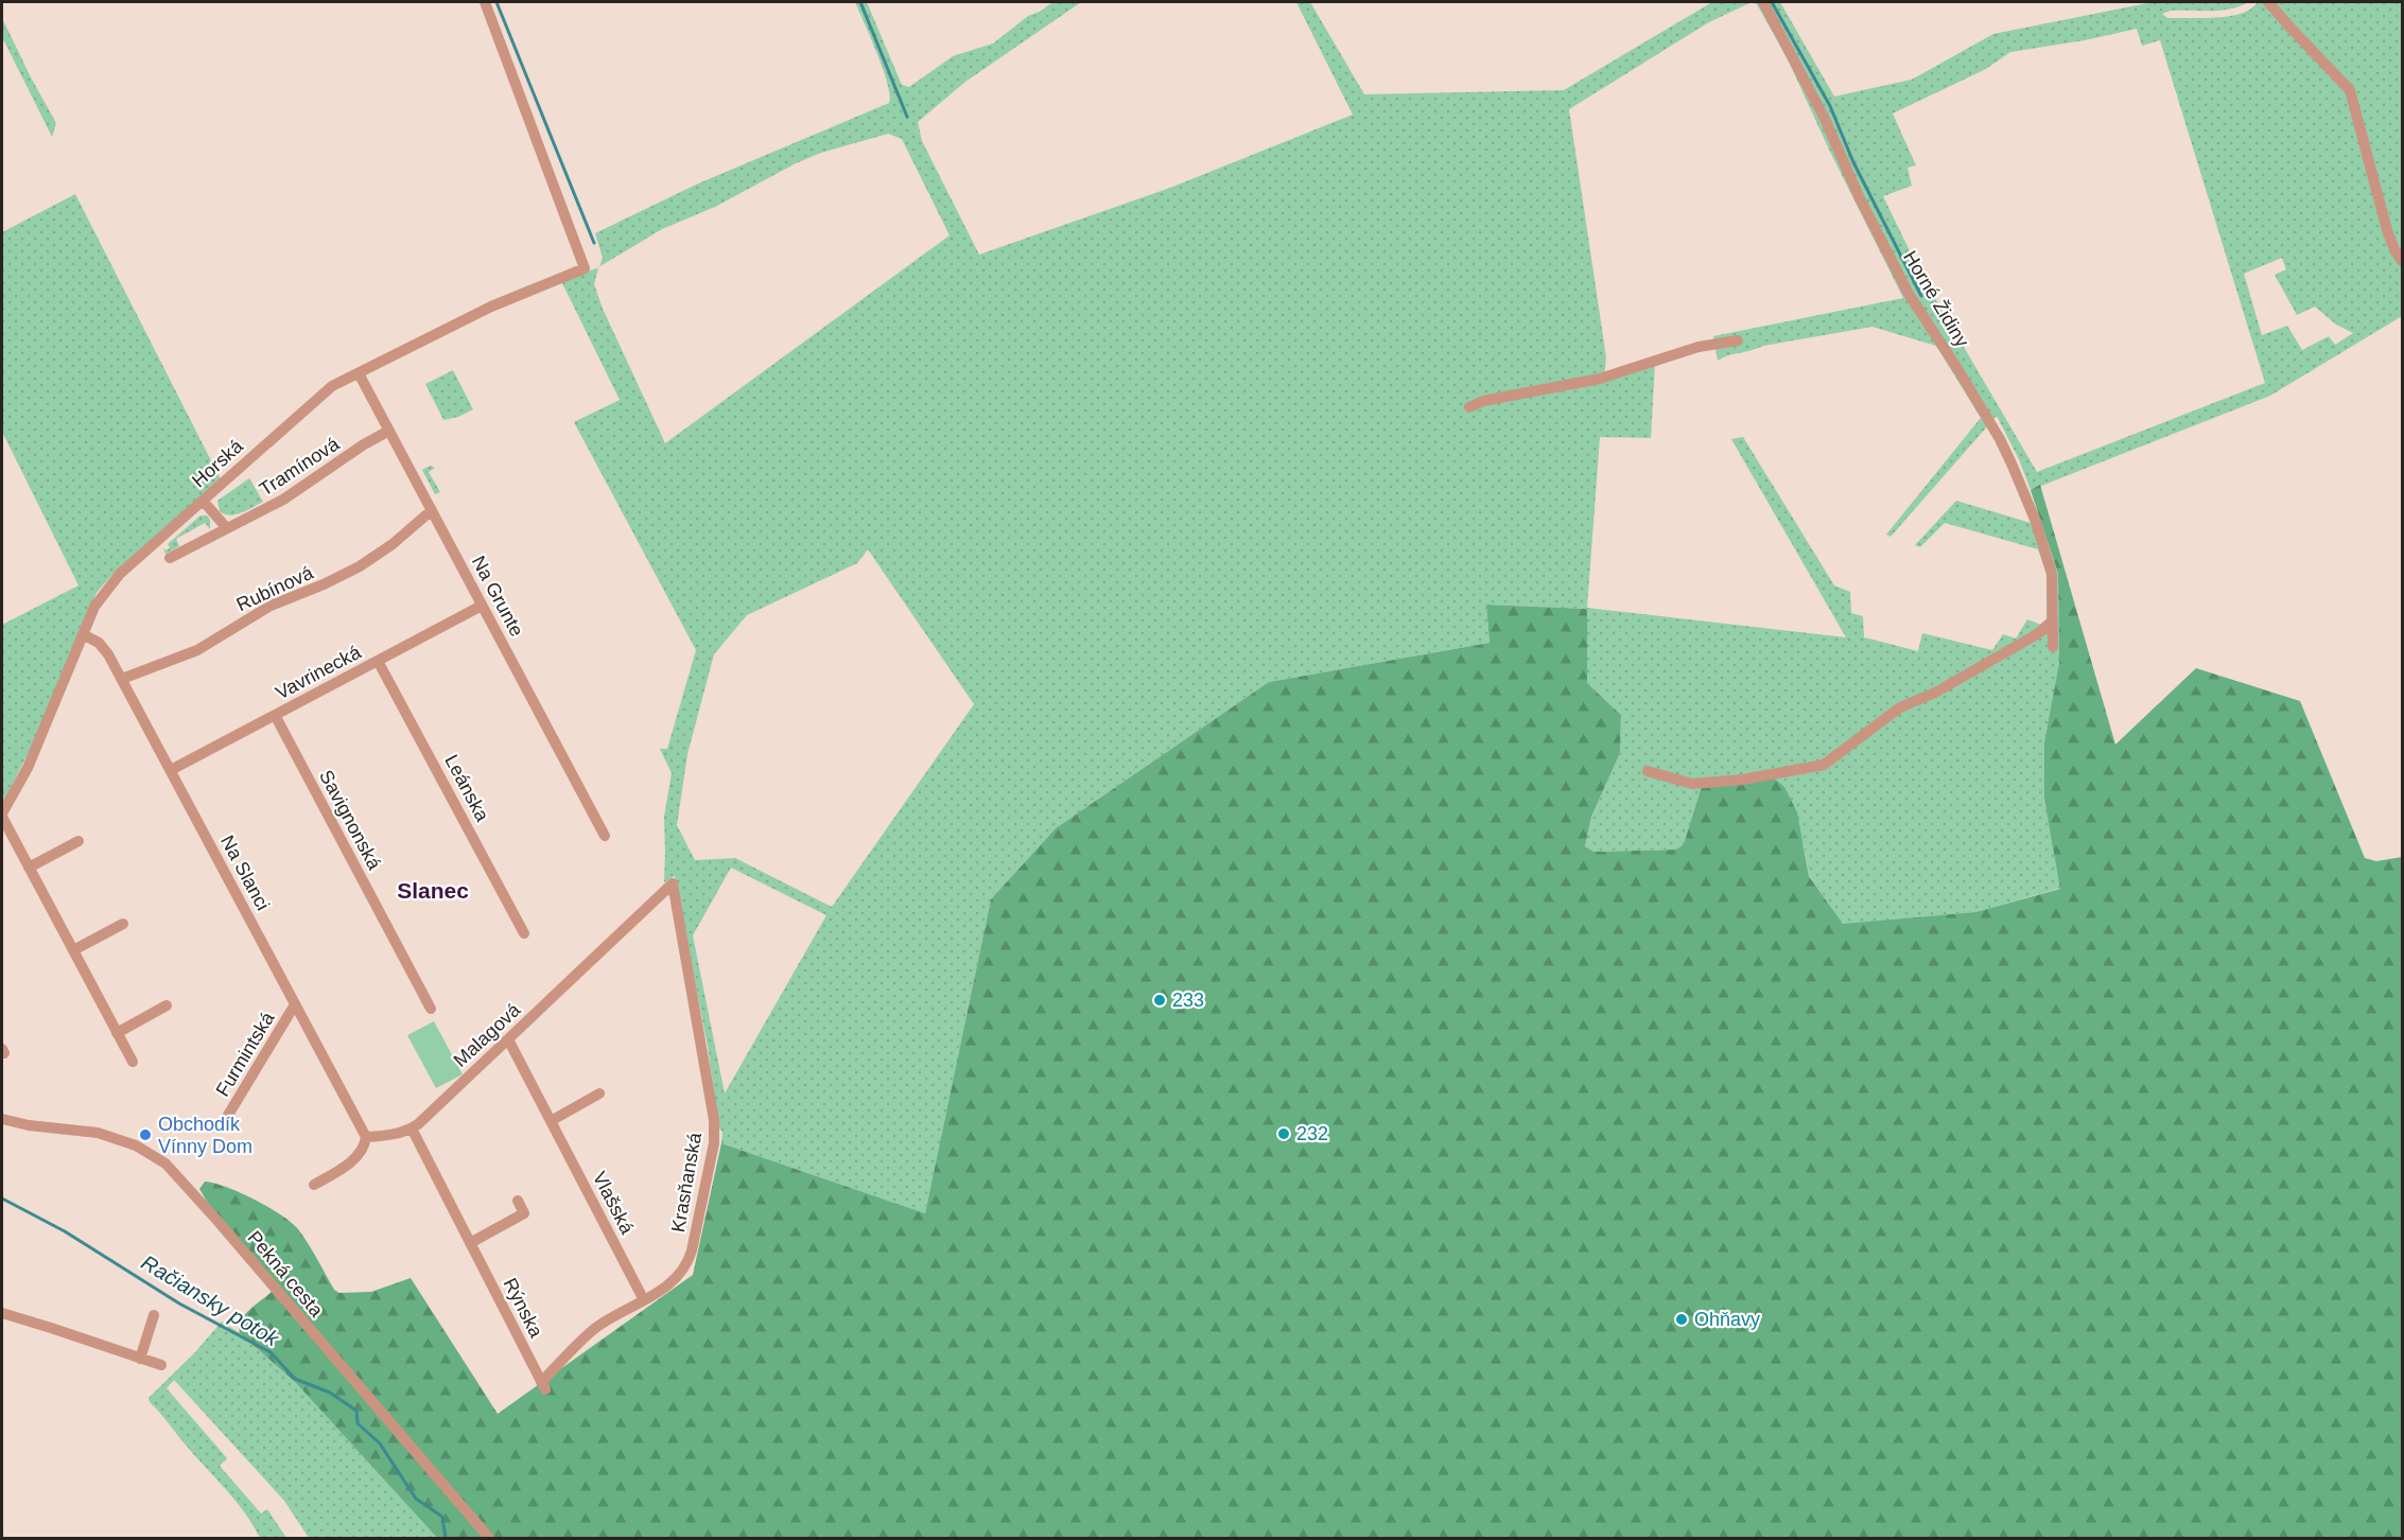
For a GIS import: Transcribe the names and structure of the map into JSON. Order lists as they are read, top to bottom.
{
  "streets": {
    "street": [
      "Horné Židiny",
      "Horská",
      "Tramínová",
      "Rubínová",
      "Na Grunte",
      "Vavrinecká",
      "Leánska",
      "Savignonská",
      "Na Slanci",
      "Malagová",
      "Furmintská",
      "Krasňanská",
      "Vlašská",
      "Pekná cesta",
      "Rýnska"
    ]
  },
  "crossings": [
    ["Horská", "Na Grunte"],
    ["Horská", "Na Slanci"],
    ["Tramínová", "Na Grunte"],
    ["Rubínová", "Na Grunte"],
    ["Rubínová", "Na Slanci"],
    ["Na Grunte", "Vavrinecká"],
    ["Vavrinecká", "Leánska"],
    ["Vavrinecká", "Savignonská"],
    ["Vavrinecká", "Na Slanci"],
    ["Na Slanci", "Malagová"],
    ["Na Slanci", "Furmintská"],
    ["Malagová", "Krasňanská"],
    ["Malagová", "Vlašská"],
    ["Malagová", "Rýnska"],
    ["Krasňanská", "Vlašská"],
    ["Krasňanská", "Rýnska"]
  ],
  "districts": ["Slanec"],
  "water": ["Račiansky potok"],
  "places": [
    "233",
    "232",
    "Obchodík Vínny Dom",
    "Ohňavy"
  ]
}
